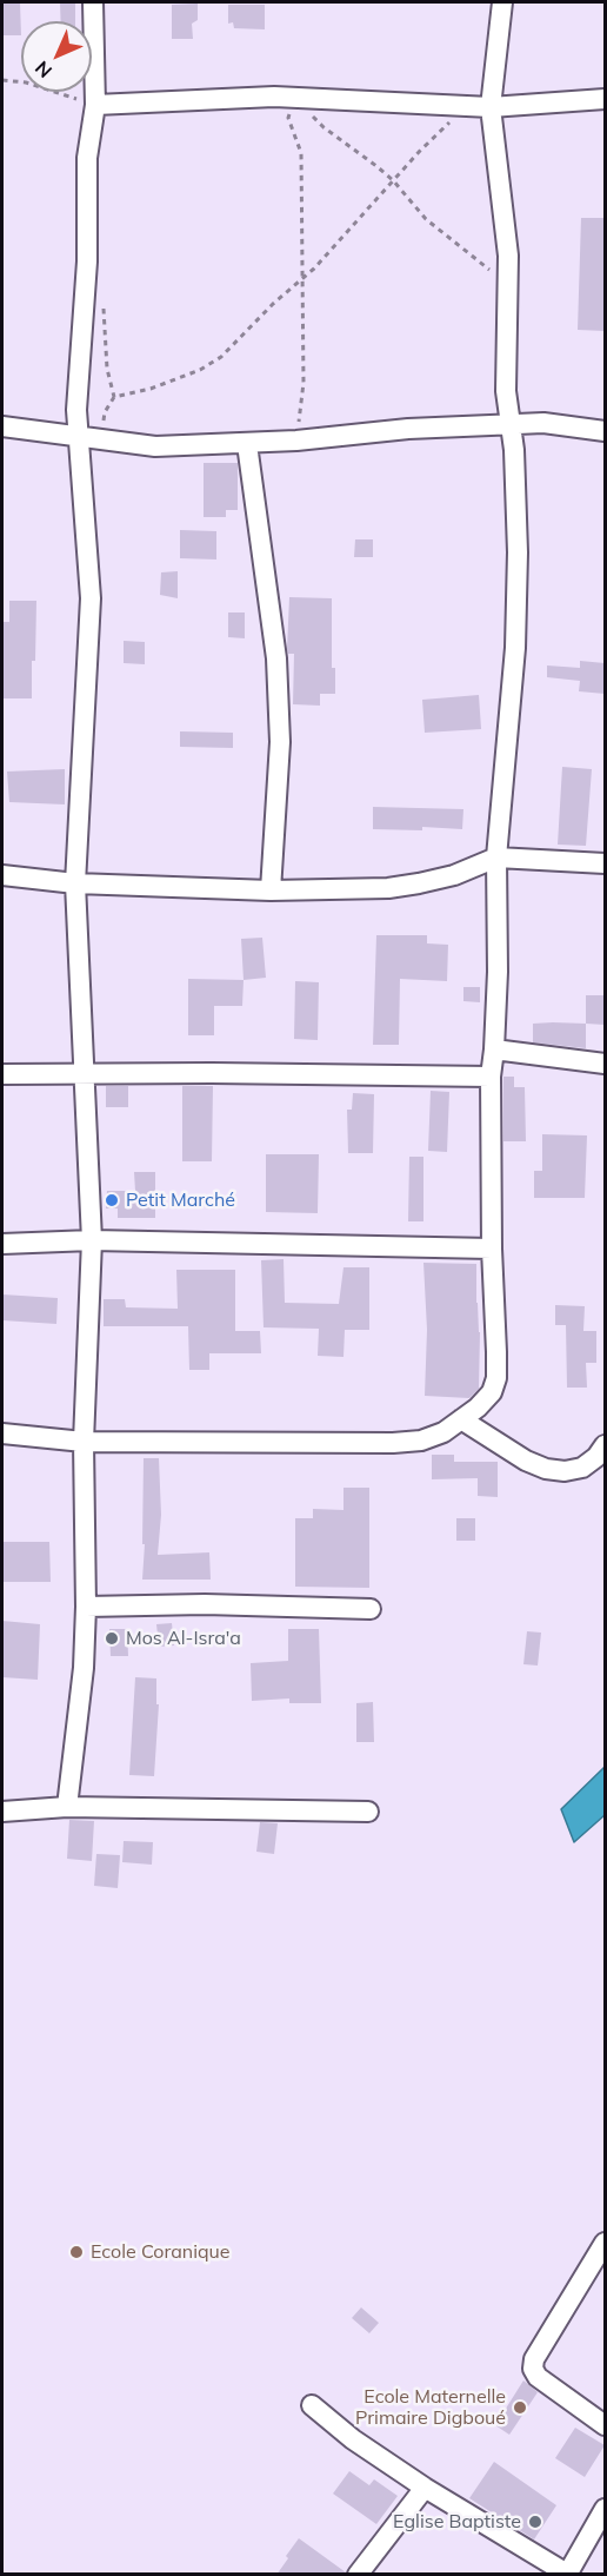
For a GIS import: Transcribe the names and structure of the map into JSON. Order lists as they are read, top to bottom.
{
  "places": [
    "Petit Marché",
    "Mos Al-Isra'a",
    "Ecole Coranique",
    "Ecole Maternelle Primaire Digboué",
    "Eglise Baptiste"
  ],
  "north": "bottom left"
}
